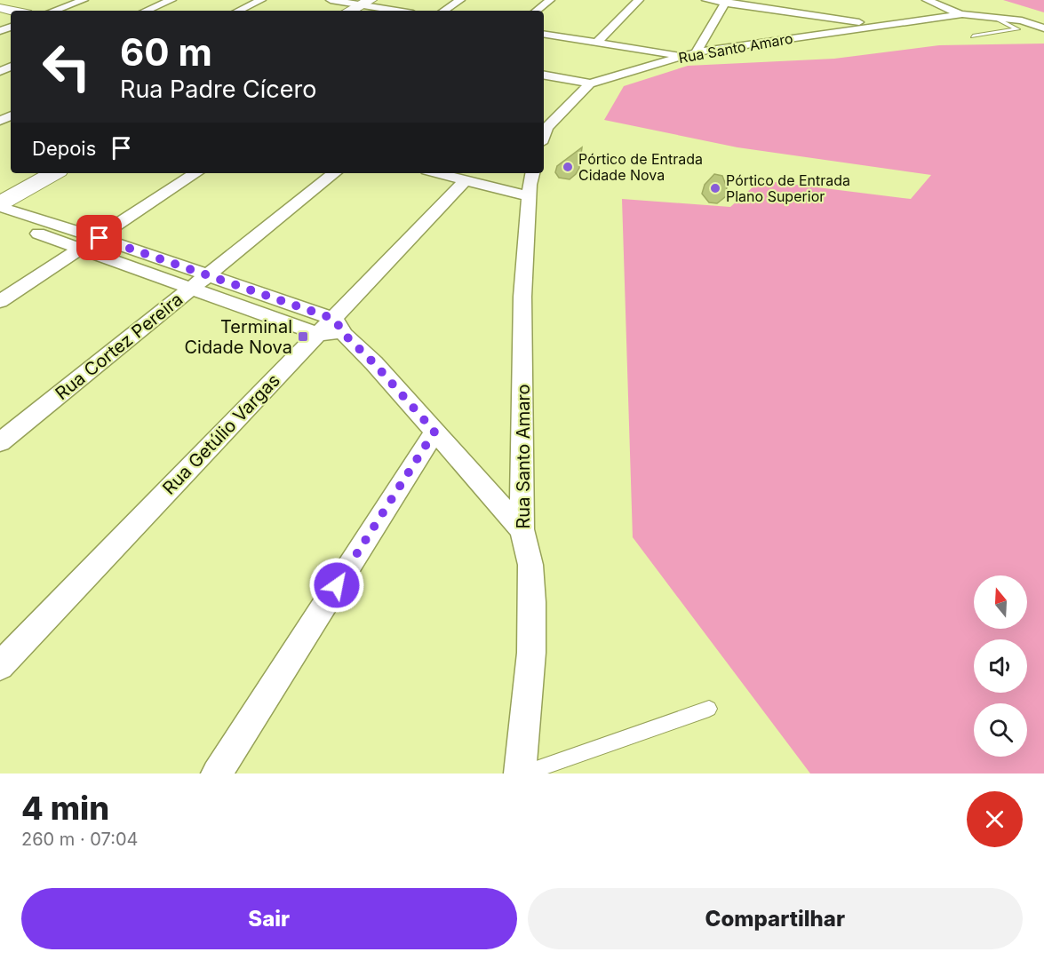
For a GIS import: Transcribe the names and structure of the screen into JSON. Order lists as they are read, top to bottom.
{
  "streets": {
    "street": ["Rua Santo Amaro", "Rua Cortez Pereira", "Rua Getúlio Vargas"]
  },
  "places": {
    "other": ["Pórtico de Entrada Cidade Nova", "Pórtico de Entrada Plano Superior"],
    "transit": ["Terminal Cidade Nova"]
  },
  "north": "top",
  "page": {
    "turn": ["60 m", "Rua Padre Cícero"],
    "then": "Depois",
    "heading": ["4 min", "260 m · 07:04"],
    "buttons": ["Sair", "Compartilhar"]
  }
}
